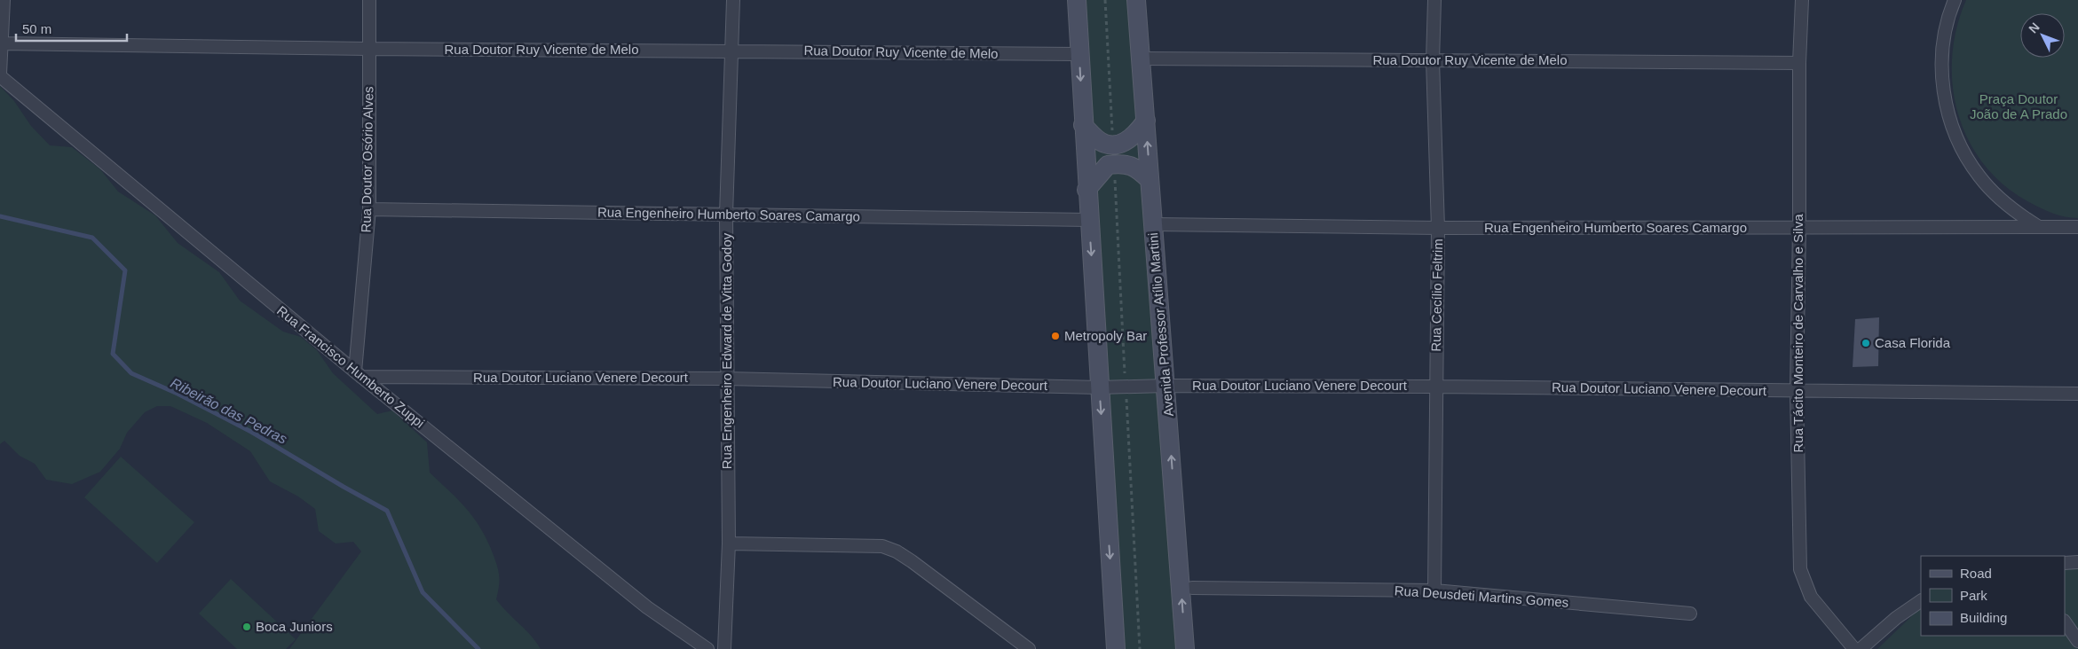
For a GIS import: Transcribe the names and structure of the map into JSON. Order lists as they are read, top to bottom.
{
  "streets": {
    "main road": ["Avenida Professor Atílio Martini"],
    "street": [
      "Rua Doutor Ruy Vicente de Melo",
      "Rua Doutor Osório Alves",
      "Rua Engenheiro Humberto Soares Camargo",
      "Rua Cecílio Feltrim",
      "Rua Tácito Monteiro de Carvalho e Silva",
      "Rua Engenheiro Edward de Vitta Godoy",
      "Rua Francisco Humberto Zuppi",
      "Rua Doutor Luciano Venere Decourt",
      "Rua Deusdeti Martins Gomes"
    ]
  },
  "crossings": [
    ["Rua Doutor Ruy Vicente de Melo", "Rua Doutor Osório Alves"],
    ["Rua Doutor Ruy Vicente de Melo", "Rua Cecílio Feltrim"],
    ["Rua Doutor Ruy Vicente de Melo", "Avenida Professor Atílio Martini"],
    ["Rua Doutor Ruy Vicente de Melo", "Rua Tácito Monteiro de Carvalho e Silva"],
    ["Rua Doutor Ruy Vicente de Melo", "Rua Engenheiro Edward de Vitta Godoy"],
    ["Rua Doutor Osório Alves", "Rua Engenheiro Humberto Soares Camargo"],
    ["Rua Doutor Osório Alves", "Rua Francisco Humberto Zuppi"],
    ["Rua Doutor Osório Alves", "Rua Doutor Luciano Venere Decourt"],
    ["Rua Engenheiro Humberto Soares Camargo", "Rua Cecílio Feltrim"],
    ["Rua Engenheiro Humberto Soares Camargo", "Avenida Professor Atílio Martini"],
    ["Rua Engenheiro Humberto Soares Camargo", "Rua Tácito Monteiro de Carvalho e Silva"],
    ["Rua Engenheiro Humberto Soares Camargo", "Rua Engenheiro Edward de Vitta Godoy"],
    ["Rua Cecílio Feltrim", "Rua Doutor Luciano Venere Decourt"],
    ["Rua Cecílio Feltrim", "Rua Deusdeti Martins Gomes"],
    ["Avenida Professor Atílio Martini", "Rua Doutor Luciano Venere Decourt"],
    ["Rua Tácito Monteiro de Carvalho e Silva", "Rua Doutor Luciano Venere Decourt"],
    ["Rua Engenheiro Edward de Vitta Godoy", "Rua Doutor Luciano Venere Decourt"],
    ["Rua Francisco Humberto Zuppi", "Rua Doutor Luciano Venere Decourt"]
  ],
  "water": ["Ribeirão das Pedras"],
  "parks": ["Praça Doutor João de A Prado"],
  "places": ["Metropoly Bar", "Casa Florida", "Boca Juniors"],
  "legend": ["Road", "Park", "Building"],
  "scale_bar": "50 m",
  "north": "top left"
}
